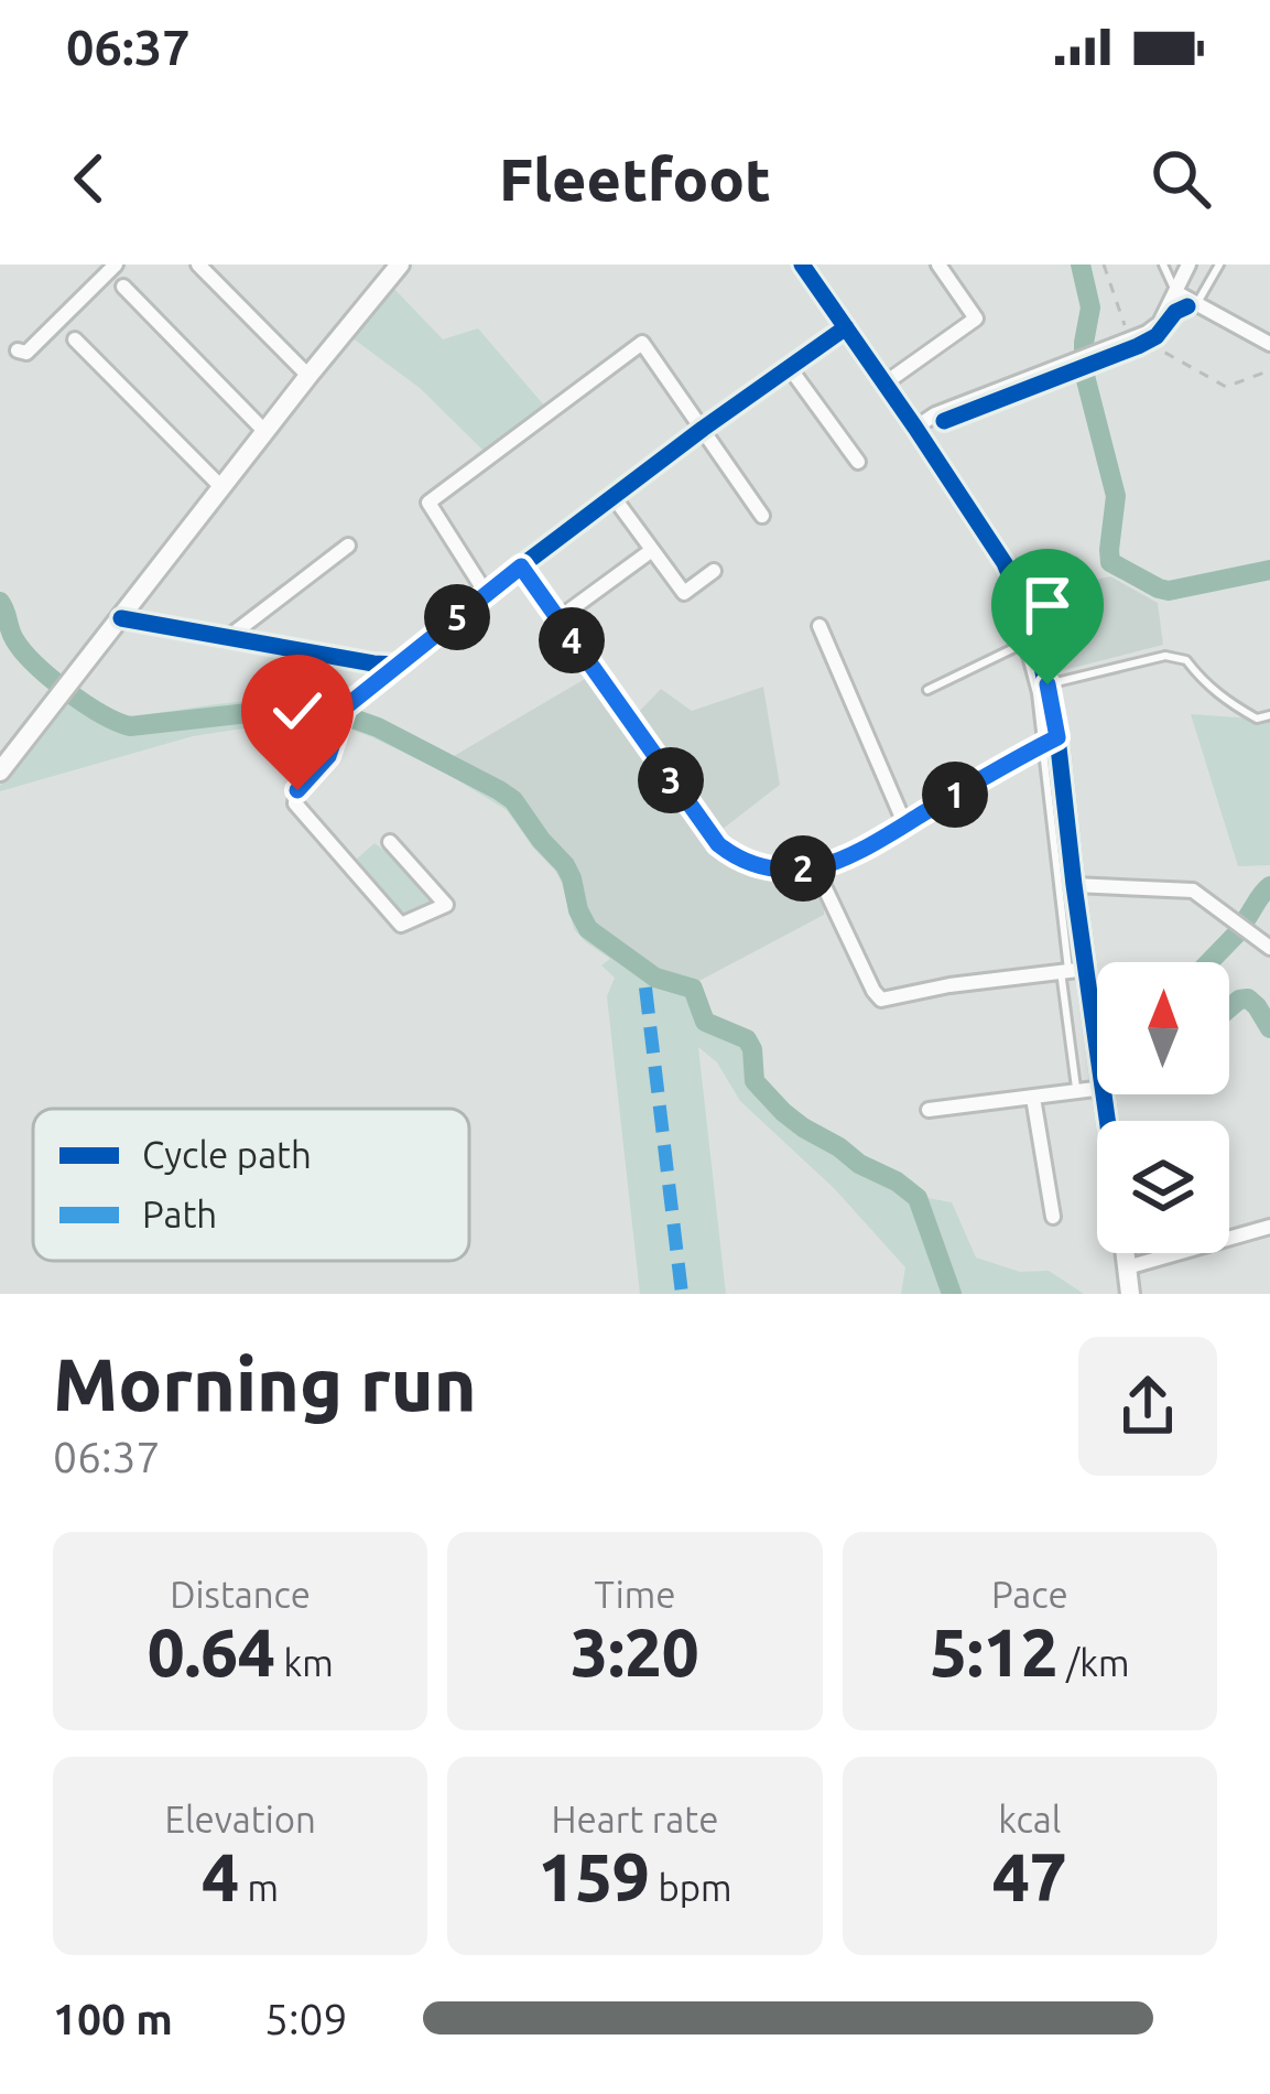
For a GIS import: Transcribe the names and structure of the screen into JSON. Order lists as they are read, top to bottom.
{
  "legend": ["Cycle path", "Path"],
  "north": "top",
  "page": {
    "status": "06:37",
    "header": "Fleetfoot",
    "pins": [
      "5",
      "4",
      "3",
      "1",
      "2"
    ],
    "heading": ["Morning run", "06:37"],
    "stats": [
      ["Distance", "0.64 km"],
      ["Time", "3:20"],
      ["Pace", "5:12 /km"],
      ["Elevation", "4 m"],
      ["Heart rate", "159 bpm"],
      ["kcal", "47"]
    ],
    "list": [
      {
        "name": "100 m",
        "note": "5:09"
      }
    ]
  }
}
